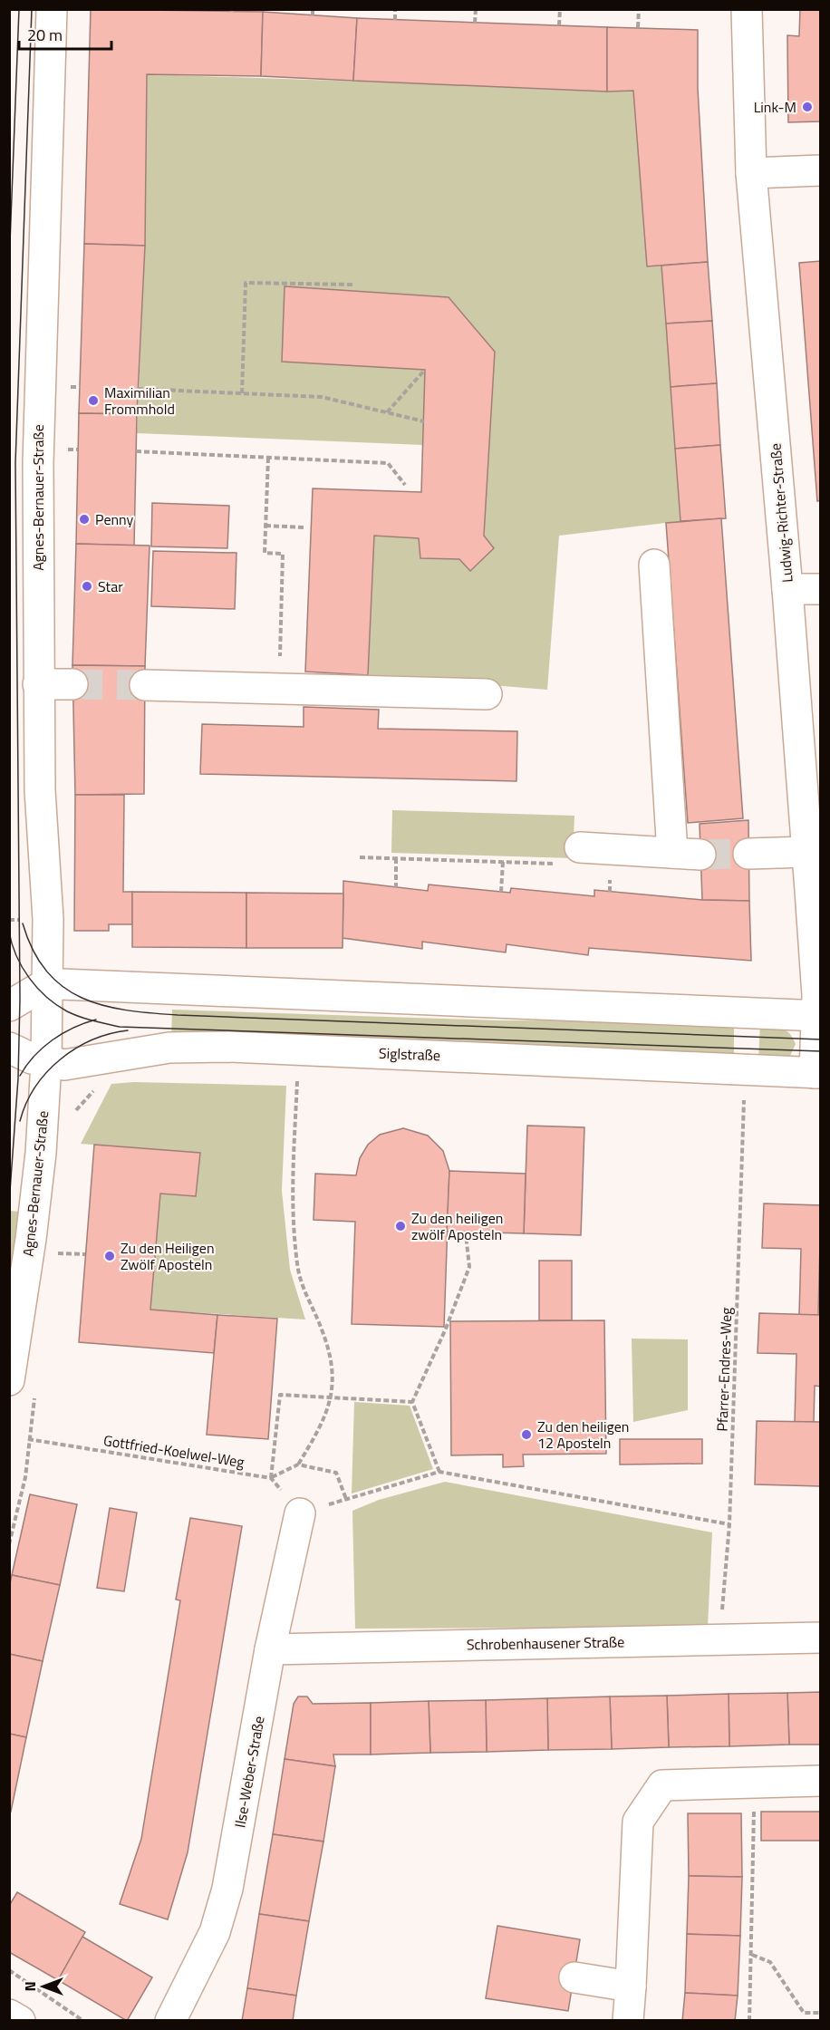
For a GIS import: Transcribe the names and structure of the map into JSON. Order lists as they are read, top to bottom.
{
  "streets": {
    "street": [
      "Agnes-Bernauer-Straße",
      "Ludwig-Richter-Straße",
      "Siglstraße",
      "Schrobenhausener Straße",
      "Ilse-Weber-Straße"
    ],
    "path": ["Pfarrer-Endres-Weg", "Gottfried-Koelwel-Weg"]
  },
  "crossings": [
    ["Agnes-Bernauer-Straße", "Siglstraße"],
    ["Ludwig-Richter-Straße", "Siglstraße"],
    ["Pfarrer-Endres-Weg", "Schrobenhausener Straße"],
    ["Schrobenhausener Straße", "Ilse-Weber-Straße"]
  ],
  "places": [
    "Link-M",
    "Maximilian Frommhold",
    "Penny",
    "Star",
    "Zu den heiligen zwölf Aposteln",
    "Zu den Heiligen Zwölf Aposteln",
    "Zu den heiligen 12 Aposteln"
  ],
  "scale_bar": "20 m",
  "north": "left"
}
